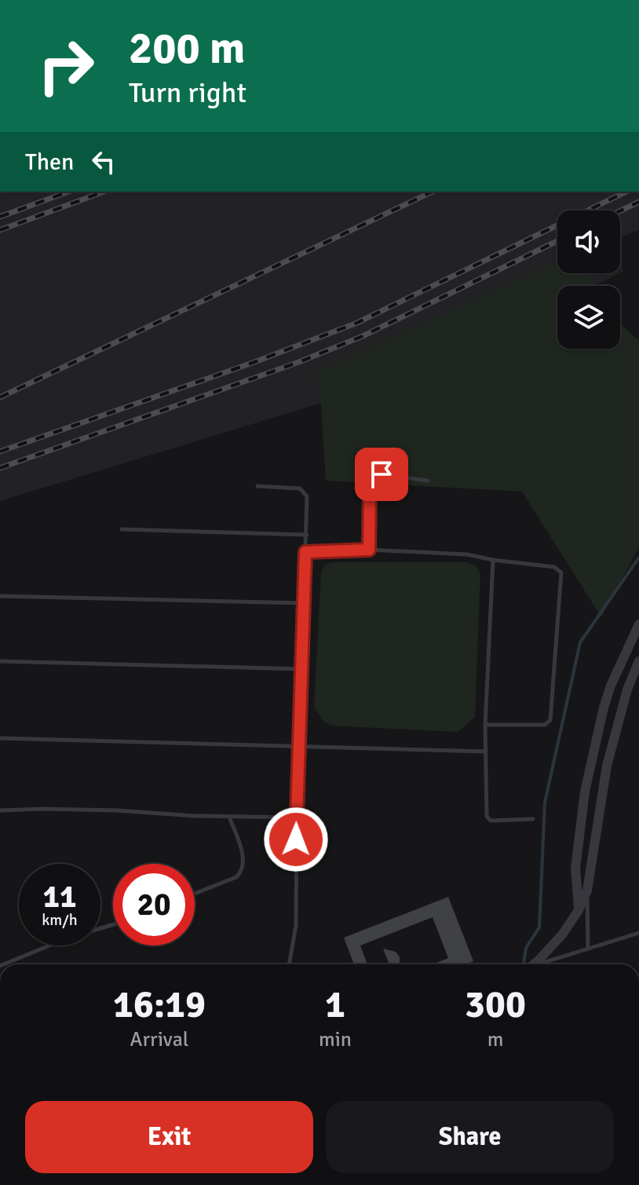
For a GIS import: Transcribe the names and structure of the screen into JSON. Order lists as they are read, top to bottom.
{
  "page": {
    "turn": ["200 m", "Turn right"],
    "then": "Then",
    "speed": "11 km/h",
    "limit": "20",
    "eta": [
      "16:19",
      "Arrival",
      "1",
      "min",
      "300",
      "m"
    ],
    "buttons": ["Exit", "Share"]
  }
}
